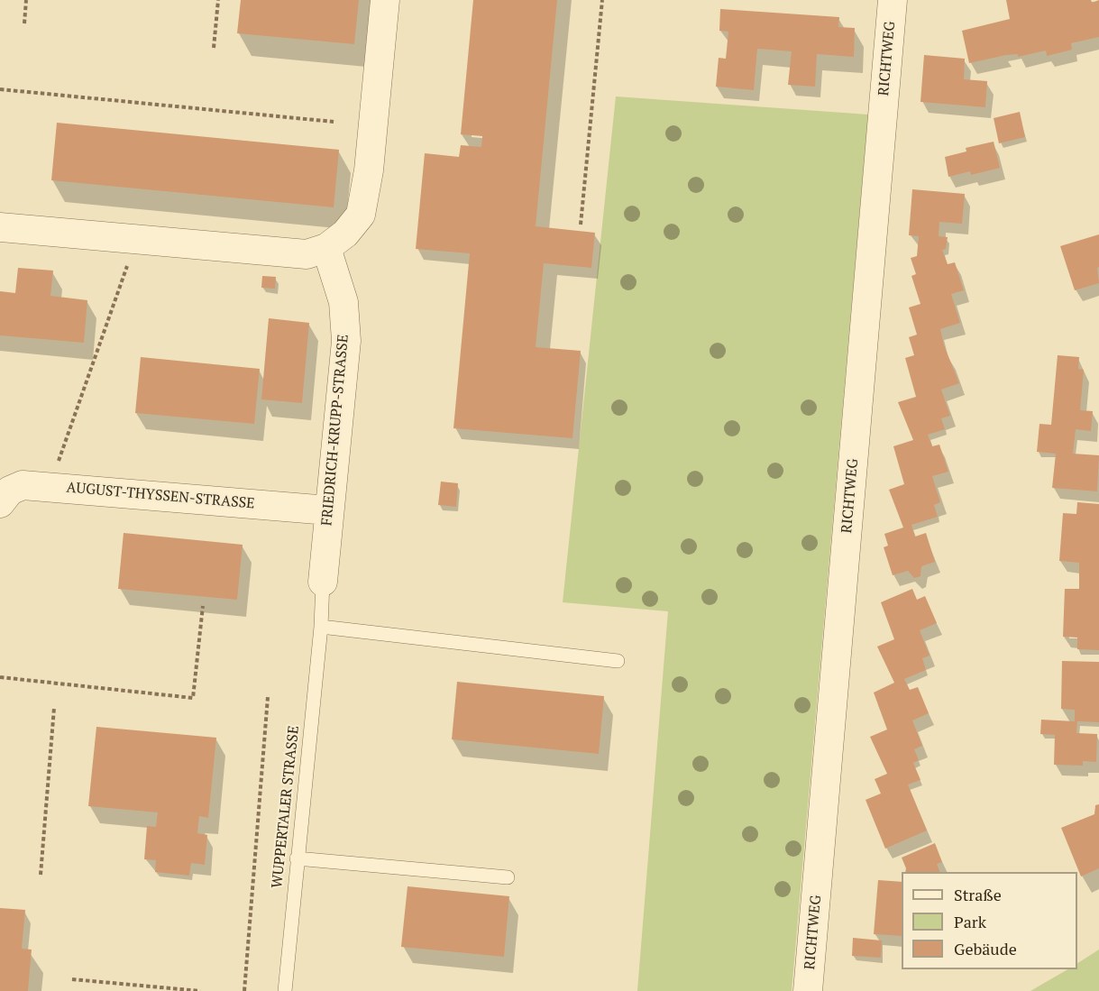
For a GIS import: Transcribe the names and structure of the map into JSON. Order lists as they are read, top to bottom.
{
  "streets": {
    "street": ["RICHTWEG", "FRIEDRICH-KRUPP-STRASSE", "AUGUST-THYSSEN-STRASSE"],
    "lane": ["WUPPERTALER STRASSE"]
  },
  "crossings": [
    ["FRIEDRICH-KRUPP-STRASSE", "AUGUST-THYSSEN-STRASSE"],
    ["FRIEDRICH-KRUPP-STRASSE", "WUPPERTALER STRASSE"]
  ],
  "legend": ["Straße", "Park", "Gebäude"]
}
